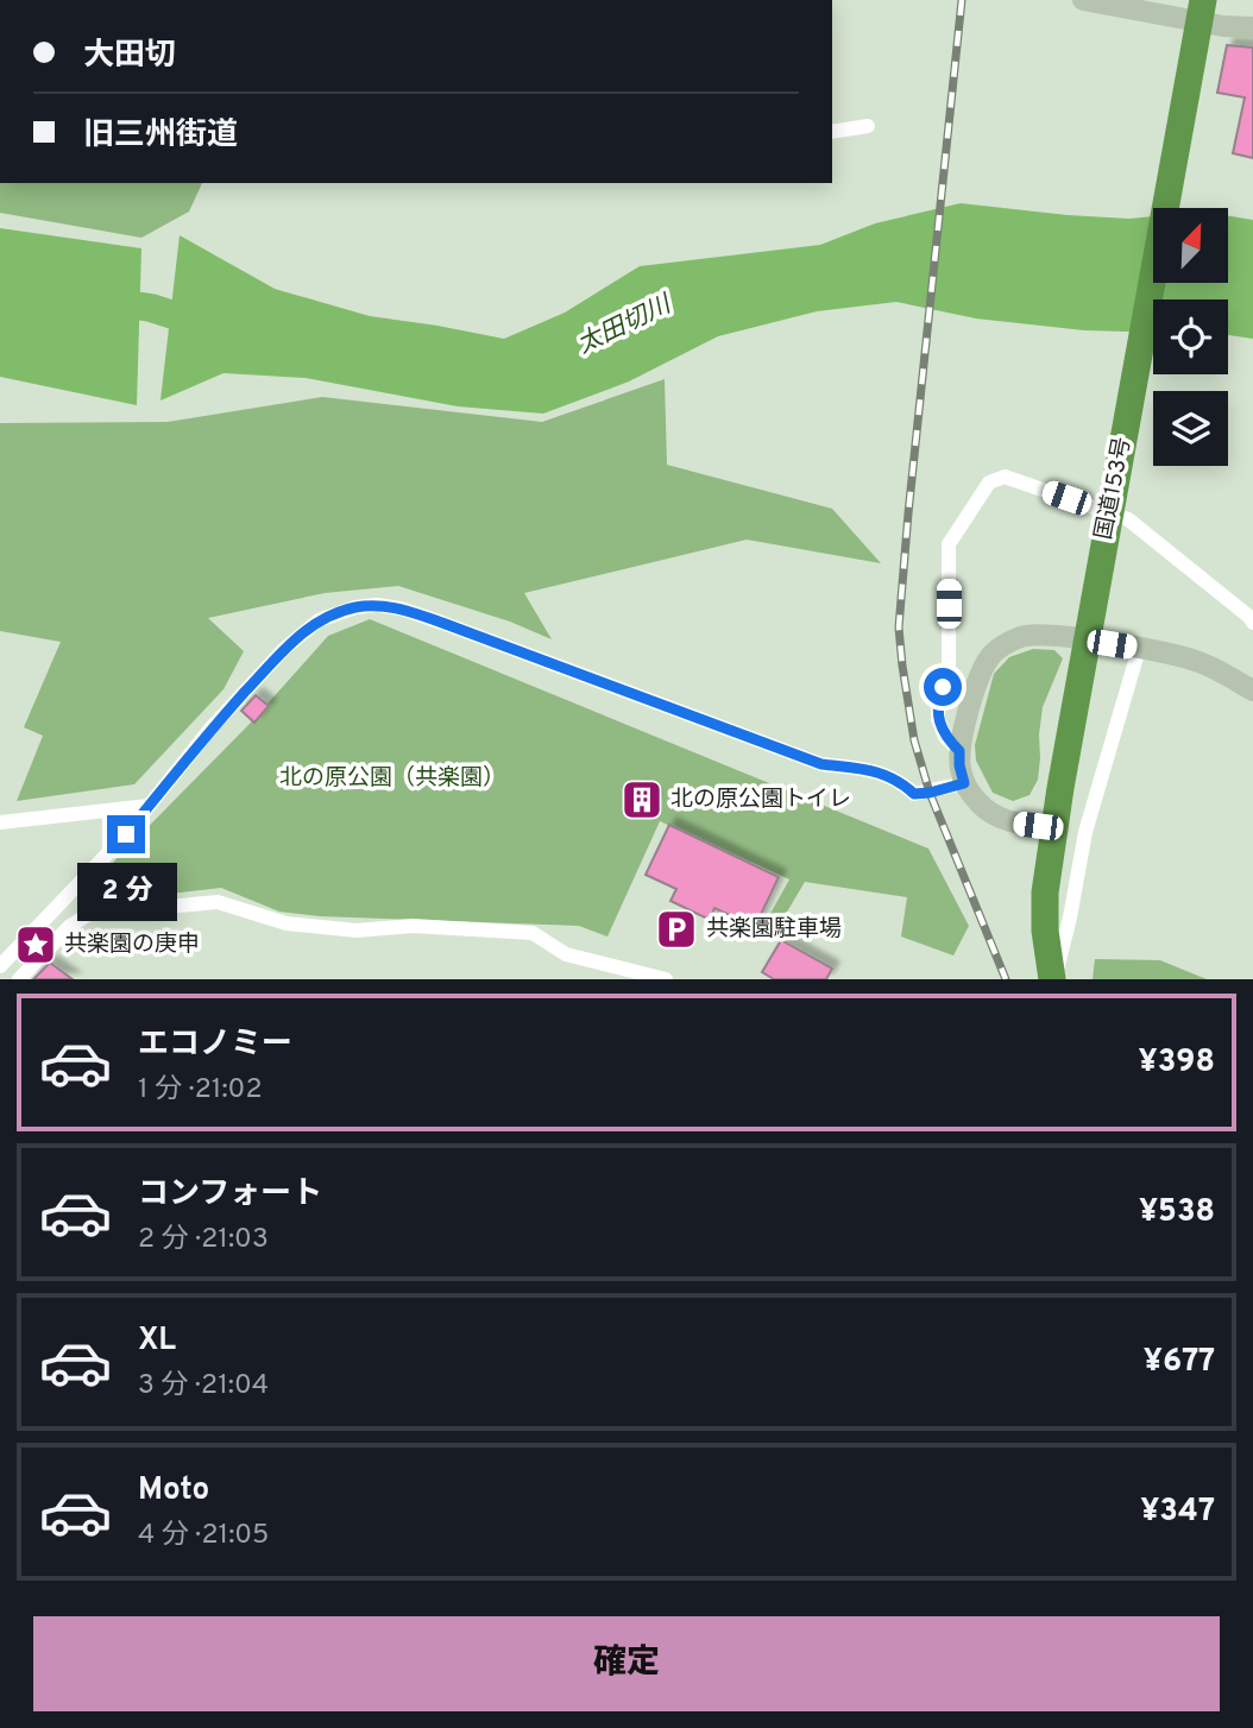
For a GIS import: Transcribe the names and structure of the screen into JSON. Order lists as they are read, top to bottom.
{
  "streets": {
    "highway": ["国道153号"]
  },
  "water": ["太田切川"],
  "parks": ["北の原公園（共楽園）"],
  "places": {
    "building": ["北の原公園トイレ"],
    "parking": ["共楽園駐車場"],
    "place": ["共楽園の庚申"]
  },
  "north": "top right",
  "page": {
    "banner": ["大田切", "旧三州街道"],
    "bubble": "2 分",
    "list": [
      {
        "name": "エコノミー",
        "note": "1 分 · 21:02",
        "value": "¥398"
      },
      {
        "name": "コンフォート",
        "note": "2 分 · 21:03",
        "value": "¥538"
      },
      {
        "name": "XL",
        "note": "3 分 · 21:04",
        "value": "¥677"
      },
      {
        "name": "Moto",
        "note": "4 分 · 21:05",
        "value": "¥347"
      }
    ],
    "buttons": "確定"
  }
}
